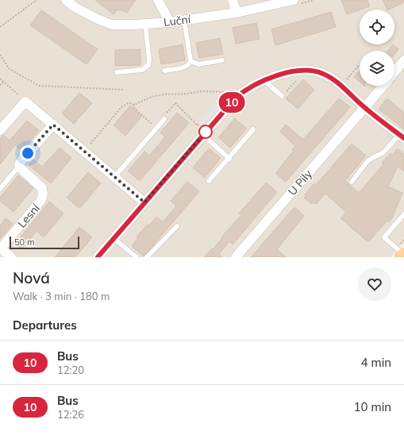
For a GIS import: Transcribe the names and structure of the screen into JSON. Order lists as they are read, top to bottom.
{
  "streets": {
    "street": ["Luční", "U Pily", "Lesní"]
  },
  "lines": ["bus line 10"],
  "scale_bar": "50 m",
  "page": {
    "on_map": "10",
    "scale": "50 m",
    "heading": [
      ["Nová", "Walk · 3 min · 180 m"],
      "Departures"
    ],
    "list": [
      {
        "mark": "10",
        "name": "Bus",
        "note": "12:20",
        "value": "4 min"
      },
      {
        "mark": "10",
        "name": "Bus",
        "note": "12:26",
        "value": "10 min"
      }
    ]
  }
}
